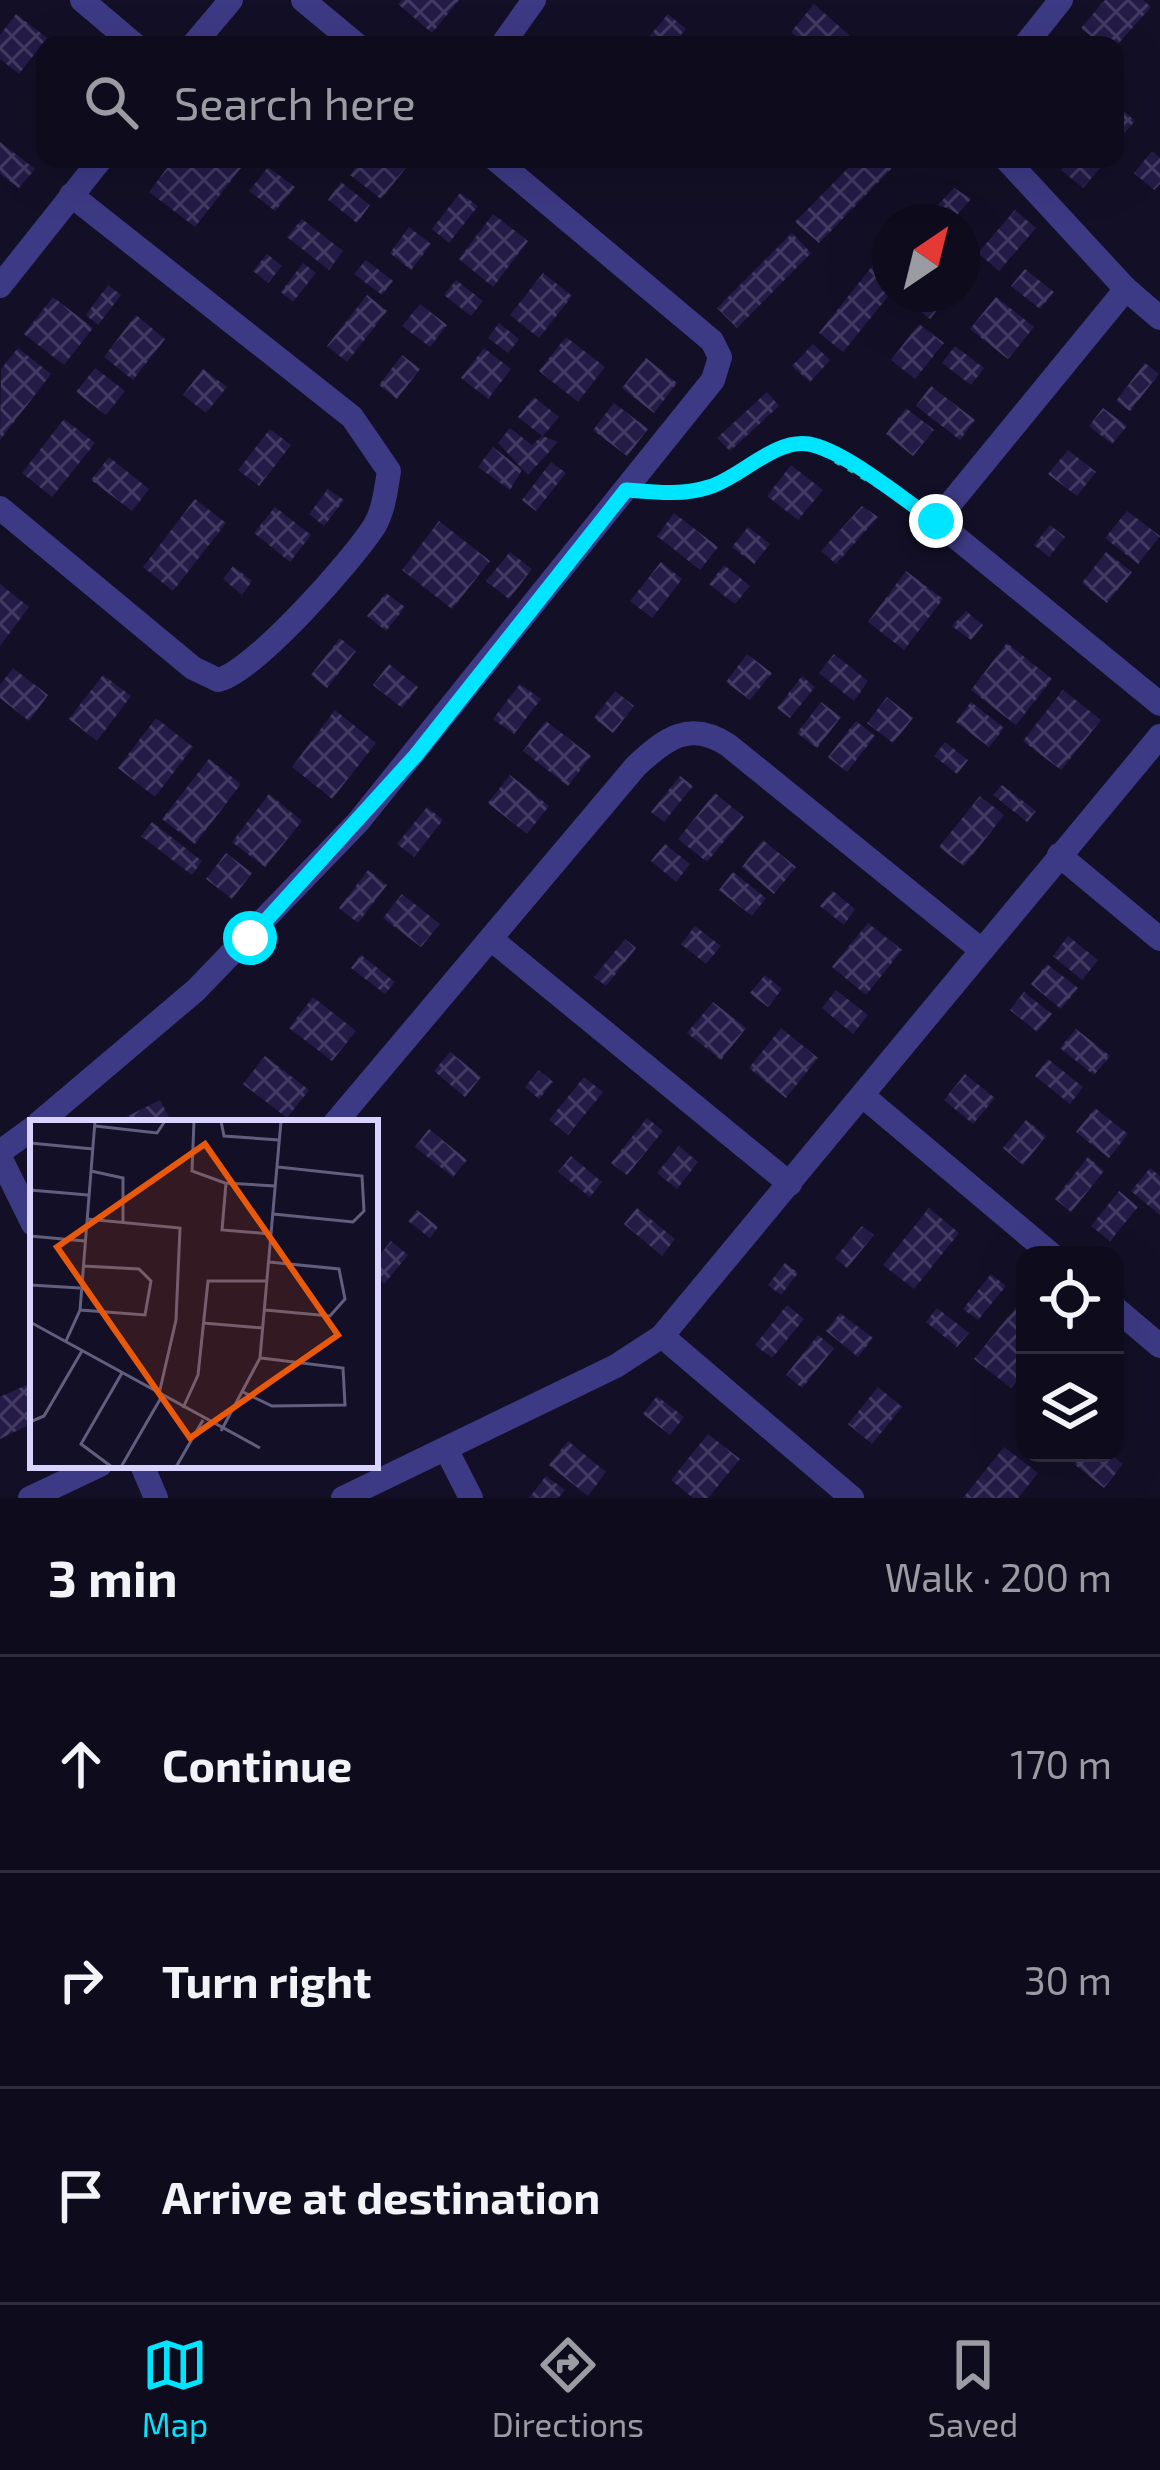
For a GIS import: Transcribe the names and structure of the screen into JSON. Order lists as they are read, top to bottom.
{
  "north": "top right",
  "page": {
    "search": "Search here",
    "heading": ["3 min", "Walk · 200 m"],
    "list": [
      ["Continue", "170 m"],
      ["Turn right", "30 m"],
      "Arrive at destination"
    ],
    "nav": ["Map", "Directions", "Saved"]
  }
}
